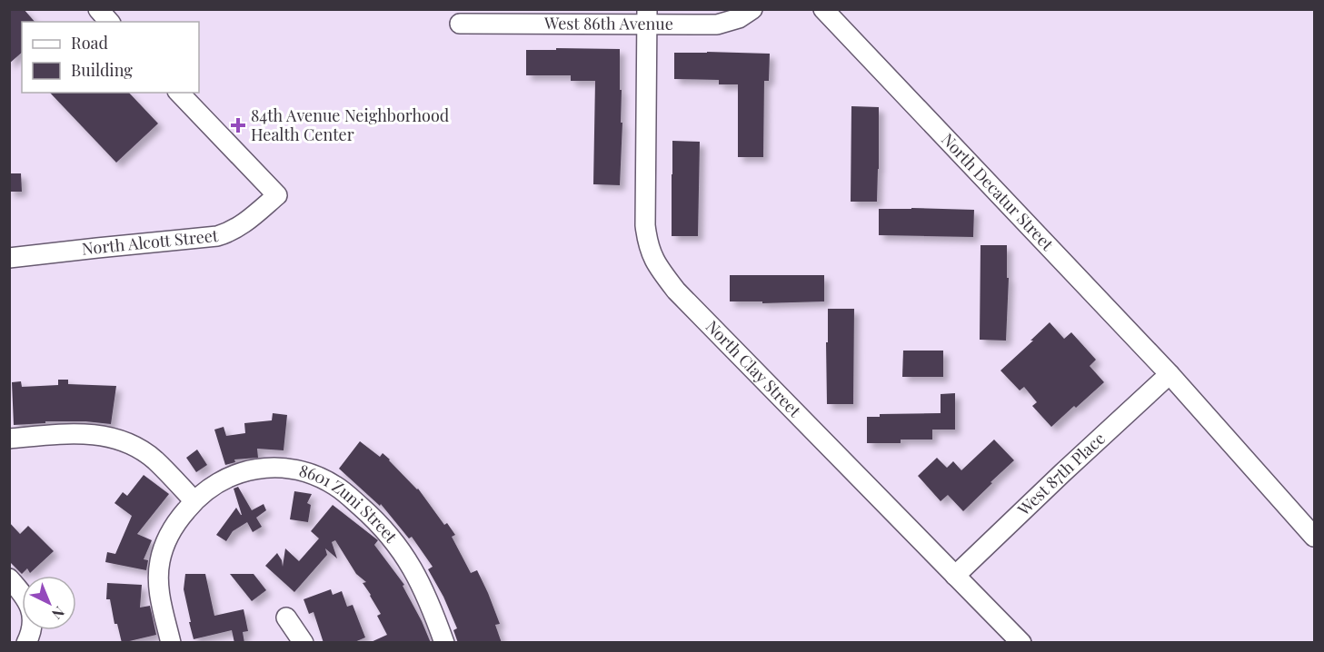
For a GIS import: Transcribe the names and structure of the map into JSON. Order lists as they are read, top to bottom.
{
  "streets": {
    "street": [
      "West 86th Avenue",
      "North Decatur Street",
      "North Alcott Street",
      "North Clay Street",
      "West 87th Place",
      "8601 Zuni Street"
    ]
  },
  "crossings": [
    ["West 86th Avenue", "North Clay Street"],
    ["North Decatur Street", "West 87th Place"],
    ["North Clay Street", "West 87th Place"]
  ],
  "places": {
    "health": ["84th Avenue Neighborhood Health Center"]
  },
  "legend": ["Road", "Building"],
  "north": "bottom right"
}
